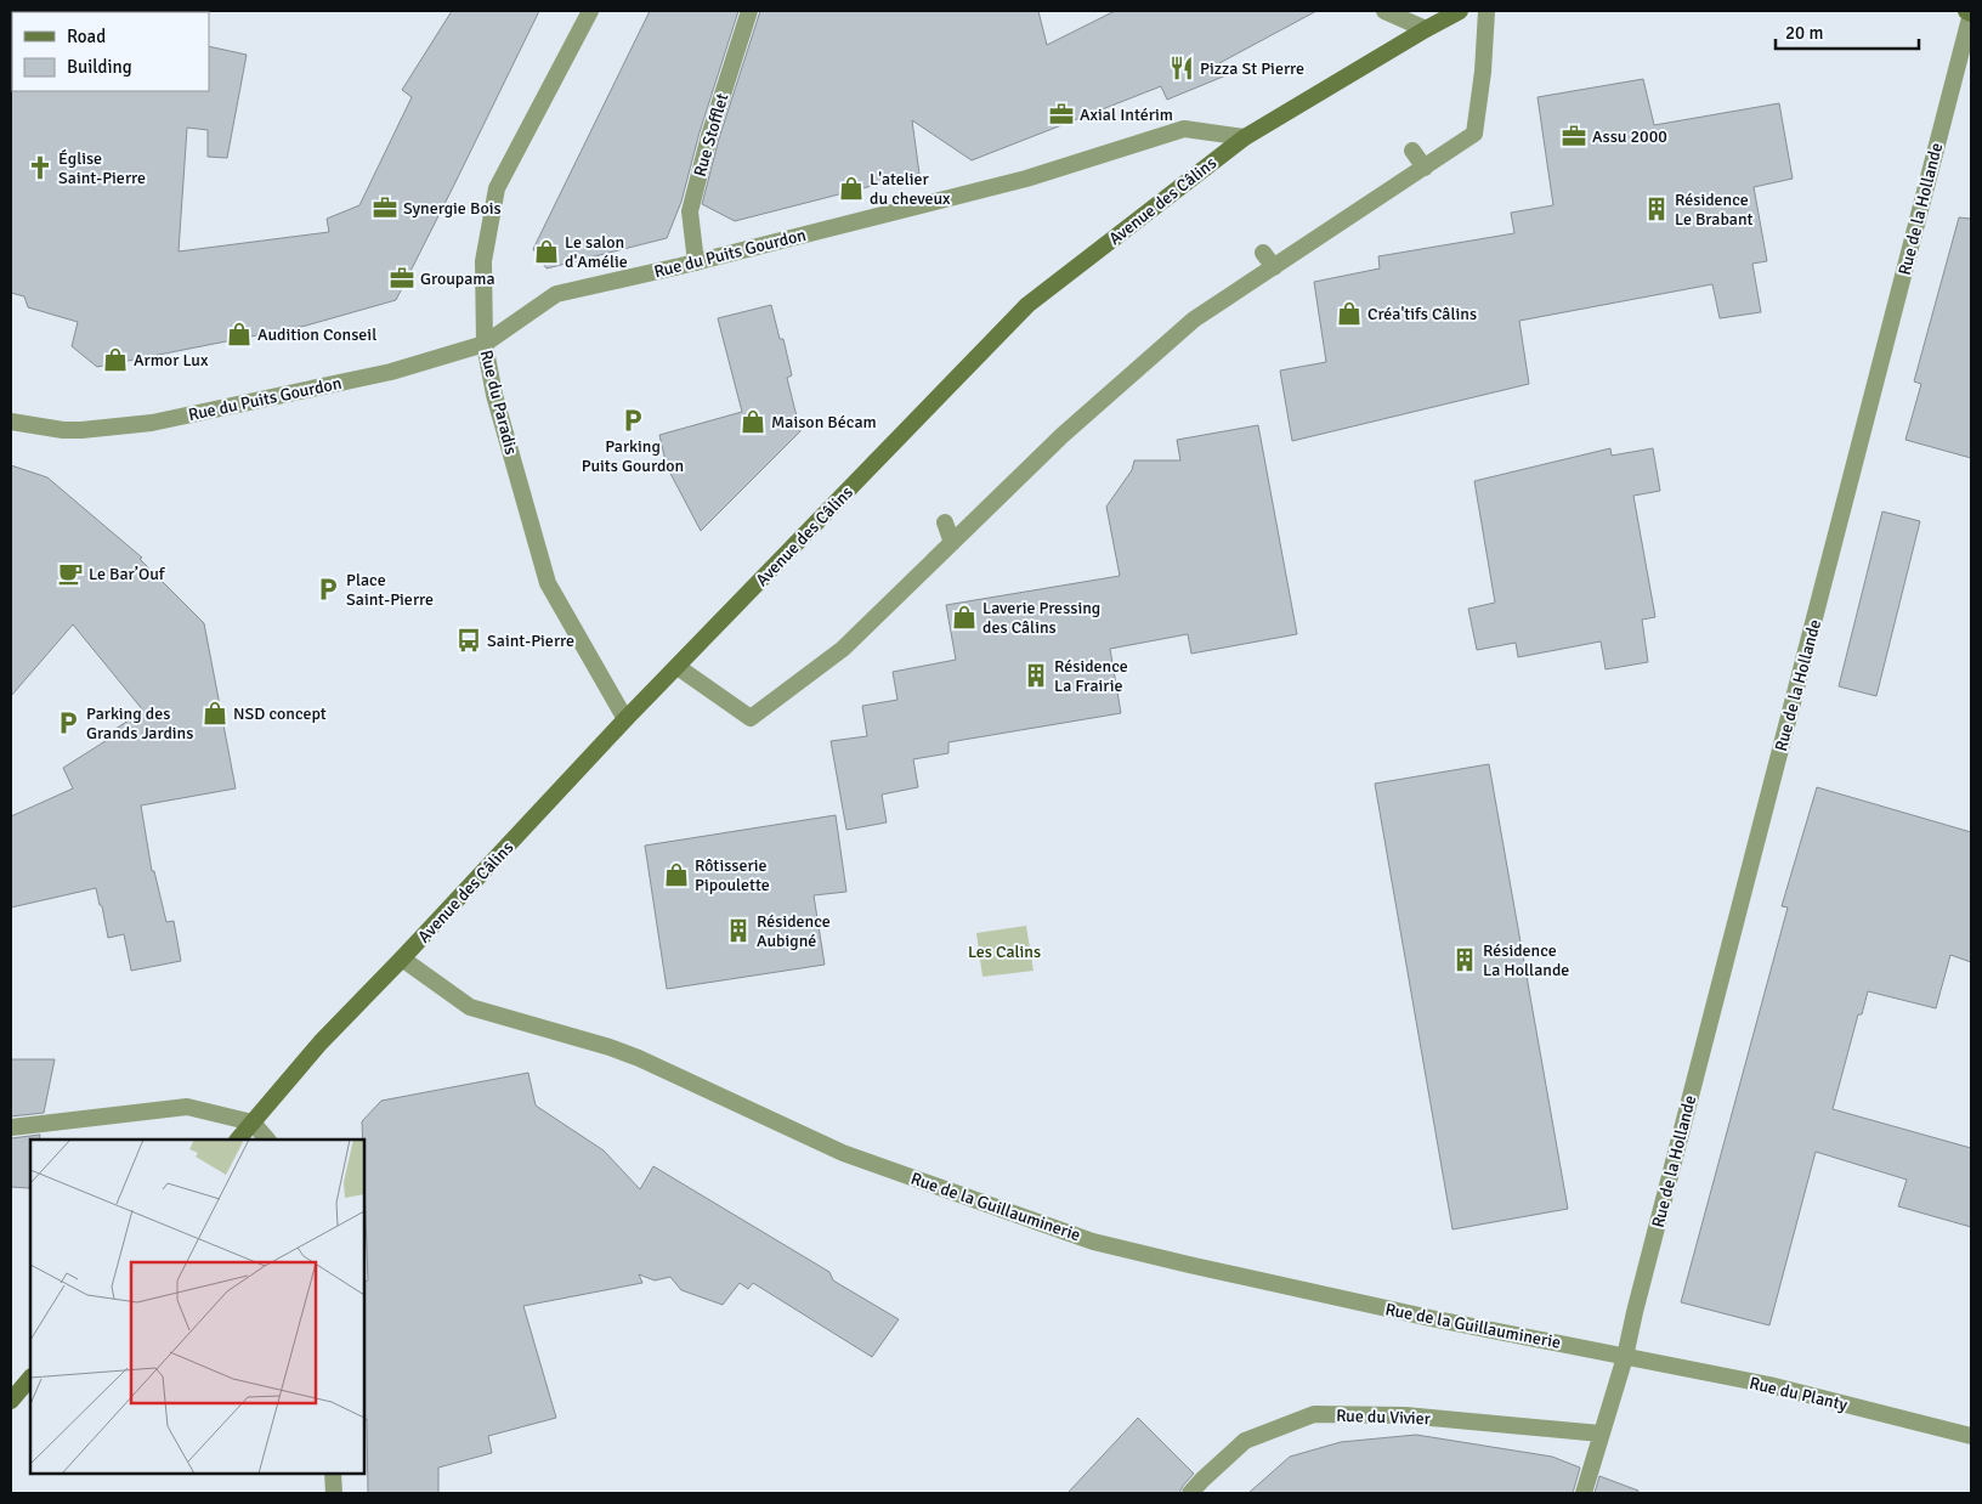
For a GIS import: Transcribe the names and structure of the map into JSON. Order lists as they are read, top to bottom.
{
  "streets": {
    "main road": ["Avenue des Câlins"],
    "street": [
      "Rue Stofflet",
      "Rue de la Hollande",
      "Rue du Puits Gourdon",
      "Rue du Paradis",
      "Rue de la Guillauminerie",
      "Rue du Planty",
      "Rue du Vivier"
    ]
  },
  "crossings": [
    ["Rue Stofflet", "Rue du Puits Gourdon"],
    ["Avenue des Câlins", "Rue du Puits Gourdon"],
    ["Avenue des Câlins", "Rue du Paradis"],
    ["Avenue des Câlins", "Rue de la Guillauminerie"],
    ["Rue de la Hollande", "Rue de la Guillauminerie"],
    ["Rue de la Hollande", "Rue du Planty"],
    ["Rue de la Hollande", "Rue du Vivier"],
    ["Rue du Puits Gourdon", "Rue du Paradis"],
    ["Rue de la Guillauminerie", "Rue du Planty"]
  ],
  "parks": ["Les Calins"],
  "places": {
    "restaurant": ["Pizza St Pierre"],
    "office": [
      "Axial Intérim",
      "Assu 2000",
      "Synergie Bois",
      "Groupama"
    ],
    "church": ["Église Saint-Pierre"],
    "shop": [
      "L'atelier du cheveux",
      "Le salon d'Amélie",
      "Créa'tifs Câlins",
      "Audition Conseil",
      "Armor Lux",
      "Maison Bécam",
      "Laverie Pressing des Câlins",
      "NSD concept",
      "Rôtisserie Pipoulette"
    ],
    "building": [
      "Résidence Le Brabant",
      "Résidence La Frairie",
      "Résidence Aubigné",
      "Résidence La Hollande"
    ],
    "parking": ["Parking Puits Gourdon", "Place Saint-Pierre", "Parking des Grands Jardins"],
    "cafe": ["Le Bar’Ouf"],
    "bus stop": ["Saint-Pierre"]
  },
  "legend": ["Road", "Building"],
  "scale_bar": "20 m"
}
